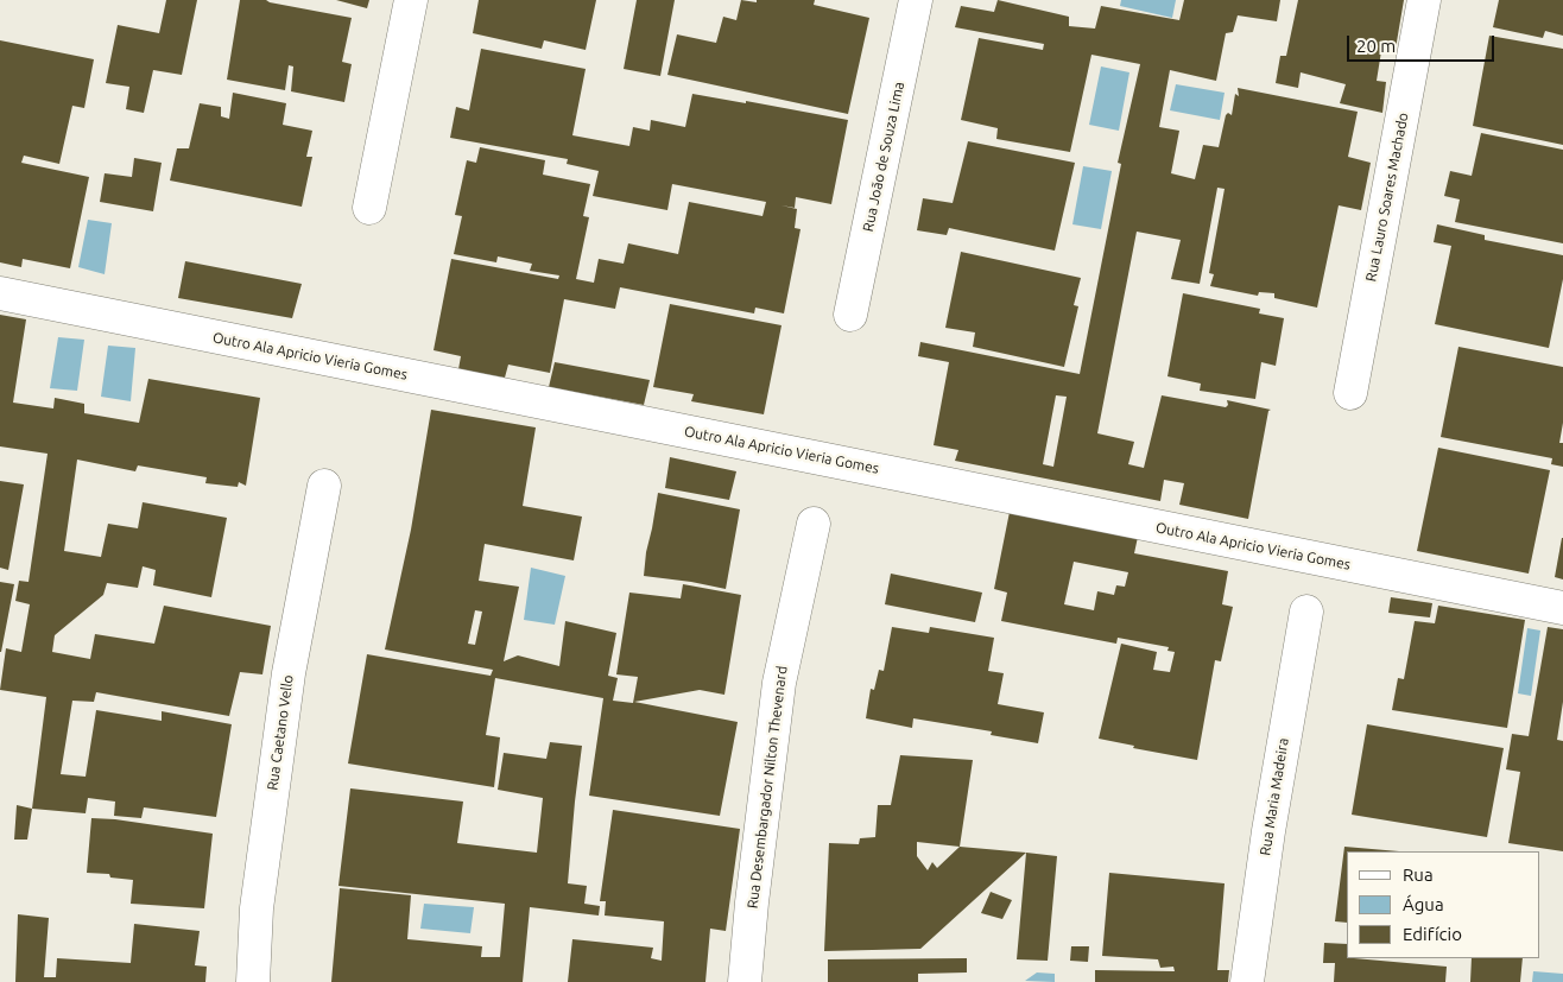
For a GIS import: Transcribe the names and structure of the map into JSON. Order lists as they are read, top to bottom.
{
  "streets": {
    "street": [
      "Rua João de Souza Lima",
      "Rua Lauro Soares Machado",
      "Outro Ala Apricio Vieria Gomes",
      "Rua Caetano Vello",
      "Rua Desembargador Nilton Thevenard",
      "Rua Maria Madeira"
    ]
  },
  "legend": ["Rua", "Água", "Edifício"],
  "scale_bar": "20 m"
}
